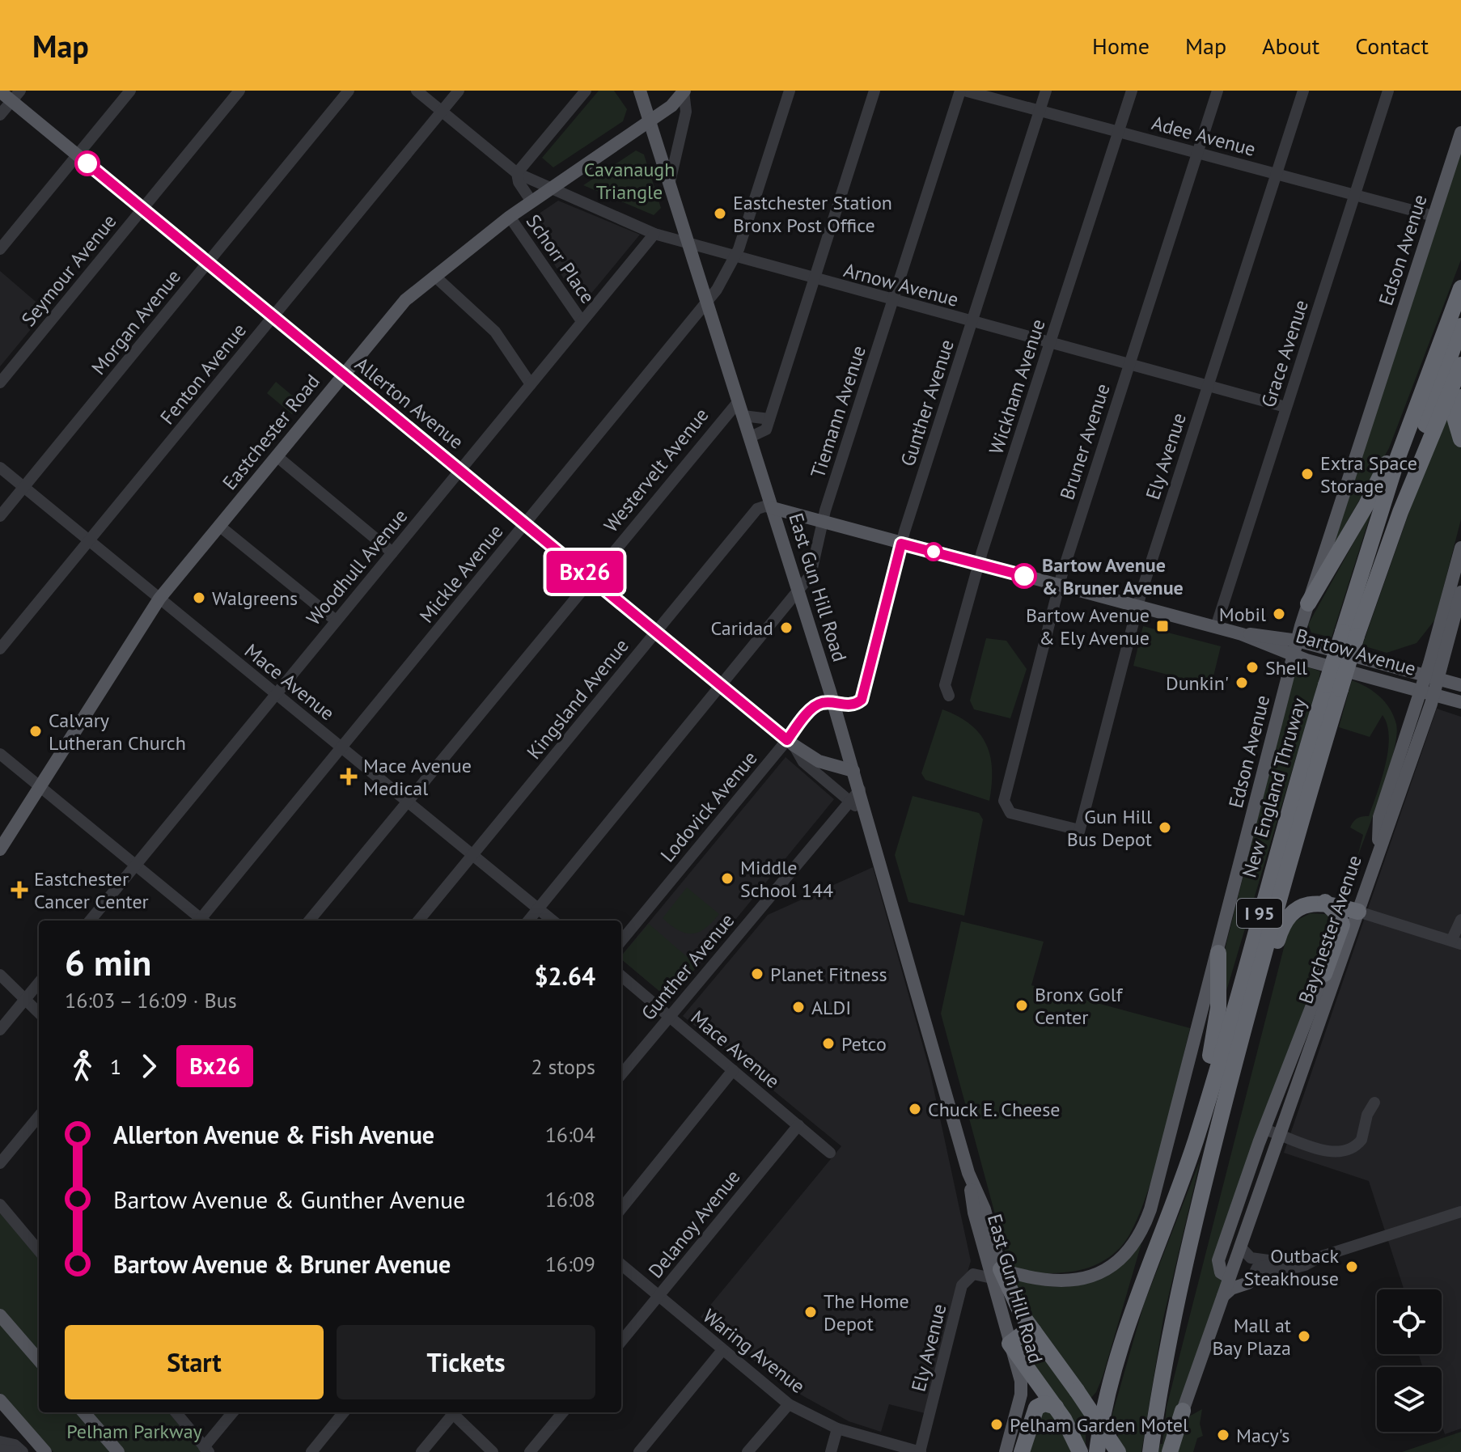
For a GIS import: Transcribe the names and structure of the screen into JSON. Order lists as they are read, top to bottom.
{
  "streets": {
    "highway": ["New England Thruway", "I 95"],
    "main road": [
      "Edson Avenue",
      "Allerton Avenue",
      "Eastchester Road",
      "East Gun Hill Road",
      "Bartow Avenue",
      "Baychester Avenue"
    ],
    "street": [
      "Adee Avenue",
      "Schorr Place",
      "Seymour Avenue",
      "Arnow Avenue",
      "Morgan Avenue",
      "Grace Avenue",
      "Fenton Avenue",
      "Wickham Avenue",
      "Gunther Avenue",
      "Tiemann Avenue",
      "Bruner Avenue",
      "Ely Avenue",
      "Westervelt Avenue",
      "Woodhull Avenue",
      "Mickle Avenue",
      "Mace Avenue",
      "Kingsland Avenue",
      "Lodovick Avenue",
      "Delanoy Avenue",
      "Waring Avenue"
    ]
  },
  "crossings": [
    ["Adee Avenue", "Edson Avenue"],
    ["Adee Avenue", "Grace Avenue"],
    ["Adee Avenue", "Wickham Avenue"],
    ["Adee Avenue", "Gunther Avenue"],
    ["Adee Avenue", "Tiemann Avenue"],
    ["Adee Avenue", "Bruner Avenue"],
    ["Adee Avenue", "Ely Avenue"],
    ["Edson Avenue", "Ely Avenue"],
    ["Edson Avenue", "East Gun Hill Road"],
    ["Edson Avenue", "Bartow Avenue"],
    ["Schorr Place", "Eastchester Road"],
    ["Schorr Place", "Woodhull Avenue"],
    ["Seymour Avenue", "Allerton Avenue"],
    ["Arnow Avenue", "Grace Avenue"],
    ["Arnow Avenue", "Fenton Avenue"],
    ["Arnow Avenue", "Wickham Avenue"],
    ["Arnow Avenue", "Gunther Avenue"],
    ["Arnow Avenue", "Tiemann Avenue"],
    ["Arnow Avenue", "Eastchester Road"],
    ["Arnow Avenue", "Bruner Avenue"],
    ["Arnow Avenue", "Ely Avenue"],
    ["Arnow Avenue", "Woodhull Avenue"],
    ["Arnow Avenue", "Mickle Avenue"],
    ["Arnow Avenue", "East Gun Hill Road"],
    ["Morgan Avenue", "Allerton Avenue"],
    ["Morgan Avenue", "Mace Avenue"],
    ["Grace Avenue", "Bartow Avenue"],
    ["Fenton Avenue", "Allerton Avenue"],
    ["Fenton Avenue", "Mace Avenue"],
    ["Wickham Avenue", "Bartow Avenue"],
    ["Allerton Avenue", "Gunther Avenue"],
    ["Allerton Avenue", "Tiemann Avenue"],
    ["Allerton Avenue", "Eastchester Road"],
    ["Allerton Avenue", "Westervelt Avenue"],
    ["Allerton Avenue", "Woodhull Avenue"],
    ["Allerton Avenue", "Mickle Avenue"],
    ["Allerton Avenue", "East Gun Hill Road"],
    ["Allerton Avenue", "Kingsland Avenue"],
    ["Allerton Avenue", "Lodovick Avenue"],
    ["Gunther Avenue", "East Gun Hill Road"],
    ["Gunther Avenue", "Bartow Avenue"],
    ["Gunther Avenue", "Mace Avenue"],
    ["Gunther Avenue", "Lodovick Avenue"],
    ["Tiemann Avenue", "East Gun Hill Road"],
    ["Tiemann Avenue", "Bartow Avenue"],
    ["Tiemann Avenue", "Mace Avenue"],
    ["Eastchester Road", "East Gun Hill Road"],
    ["Eastchester Road", "Mace Avenue"],
    ["Bruner Avenue", "Ely Avenue"],
    ["Bruner Avenue", "Bartow Avenue"],
    ["Ely Avenue", "East Gun Hill Road"],
    ["Ely Avenue", "Bartow Avenue"],
    ["Ely Avenue", "Waring Avenue"],
    ["Westervelt Avenue", "East Gun Hill Road"],
    ["Westervelt Avenue", "Mace Avenue"],
    ["Woodhull Avenue", "Mace Avenue"],
    ["Mickle Avenue", "East Gun Hill Road"],
    ["Mickle Avenue", "Mace Avenue"],
    ["East Gun Hill Road", "Bartow Avenue"],
    ["East Gun Hill Road", "Kingsland Avenue"],
    ["East Gun Hill Road", "Lodovick Avenue"],
    ["Bartow Avenue", "Kingsland Avenue"],
    ["Bartow Avenue", "Baychester Avenue"],
    ["Mace Avenue", "Kingsland Avenue"],
    ["Mace Avenue", "Delanoy Avenue"],
    ["Delanoy Avenue", "Waring Avenue"]
  ],
  "parks": ["Cavanaugh Triangle", "Pelham Parkway"],
  "places": {
    "other": [
      "Eastchester Station Bronx Post Office",
      "Extra Space Storage",
      "Bartow Avenue & Bruner Avenue",
      "Walgreens",
      "Mobil",
      "Caridad",
      "Shell",
      "Dunkin'",
      "Calvary Lutheran Church",
      "Gun Hill Bus Depot",
      "Middle School 144",
      "Planet Fitness",
      "Bronx Golf Center",
      "ALDI",
      "Petco",
      "Chuck E. Cheese",
      "Outback Steakhouse",
      "The Home Depot",
      "Mall at Bay Plaza",
      "Pelham Garden Motel",
      "Macy's"
    ],
    "transit": ["Bartow Avenue & Ely Avenue"],
    "health": ["Mace Avenue Medical", "Eastchester Cancer Center"]
  },
  "lines": ["bus line Bx26"],
  "page": {
    "header": "Map",
    "nav": [
      "Home",
      "Map",
      "About",
      "Contact"
    ],
    "on_map": "Bx26",
    "heading": ["6 min", "16:03 – 16:09 · Bus", "$2.64"],
    "legs": ["1", "Bx26", "2 stops"],
    "list": [
      {
        "name": "Allerton Avenue & Fish Avenue",
        "value": "16:04"
      },
      {
        "name": "Bartow Avenue & Gunther Avenue",
        "value": "16:08"
      },
      {
        "name": "Bartow Avenue & Bruner Avenue",
        "value": "16:09"
      }
    ],
    "buttons": ["Start", "Tickets"]
  }
}
